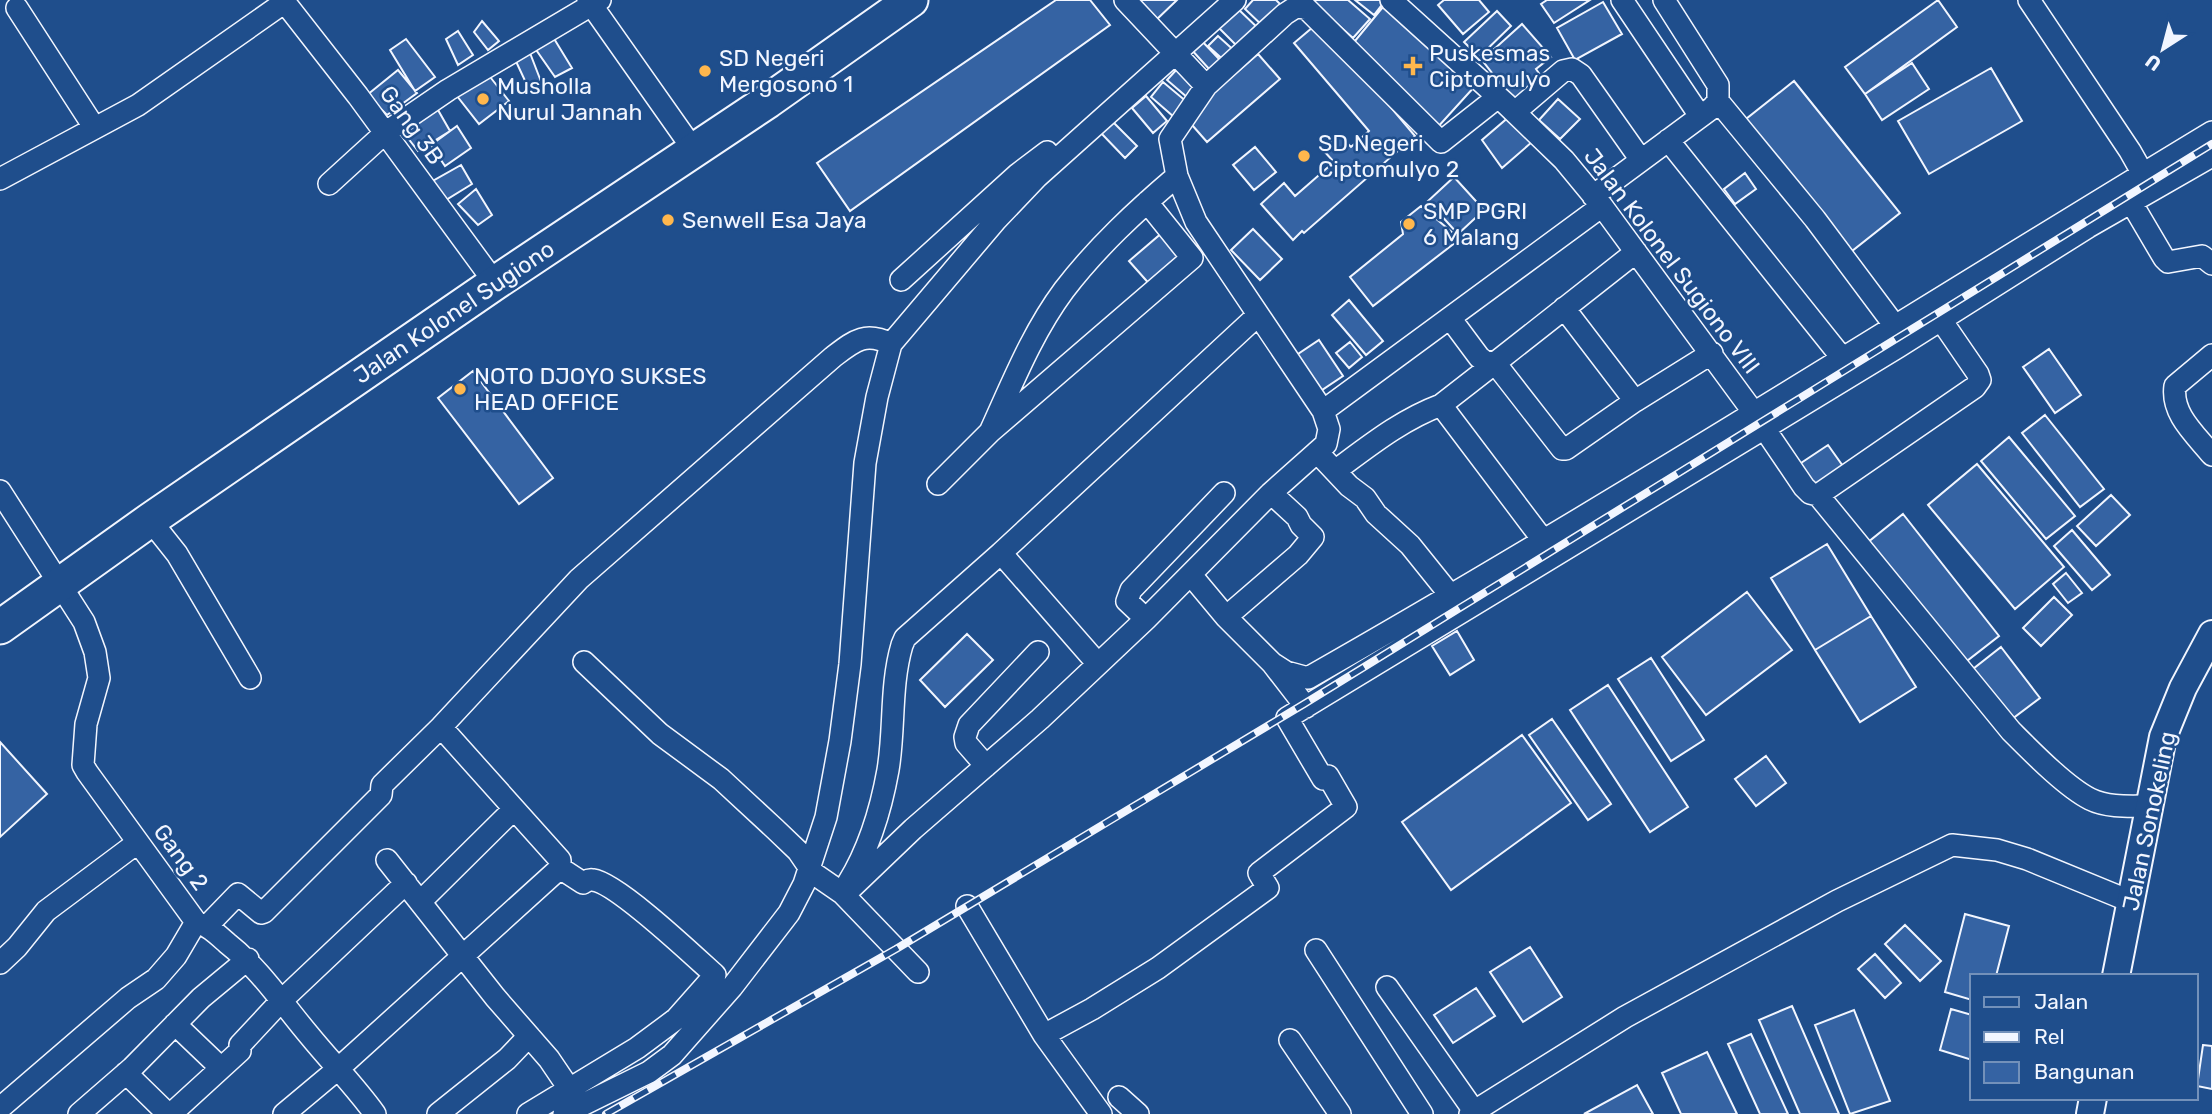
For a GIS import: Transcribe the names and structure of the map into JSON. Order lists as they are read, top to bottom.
{
  "streets": {
    "highway": ["Jalan Kolonel Sugiono"],
    "street": [
      "Gang 3B",
      "Jalan Kolonel Sugiono VIII",
      "Jalan Sonokeling",
      "Gang 2"
    ]
  },
  "crossings": [
    ["Gang 3B", "Jalan Kolonel Sugiono"],
    ["Jalan Kolonel Sugiono VIII", "Jalan Sonokeling"],
    ["Jalan Kolonel Sugiono", "Gang 2"]
  ],
  "places": {
    "health": ["Puskesmas Ciptomulyo"],
    "other": [
      "SD Negeri Mergosono 1",
      "Musholla Nurul Jannah",
      "SD Negeri Ciptomulyo 2",
      "Senwell Esa Jaya",
      "SMP PGRI 6 Malang",
      "NOTO DJOYO SUKSES HEAD OFFICE"
    ]
  },
  "legend": ["Jalan", "Rel", "Bangunan"],
  "north": "bottom left"
}
